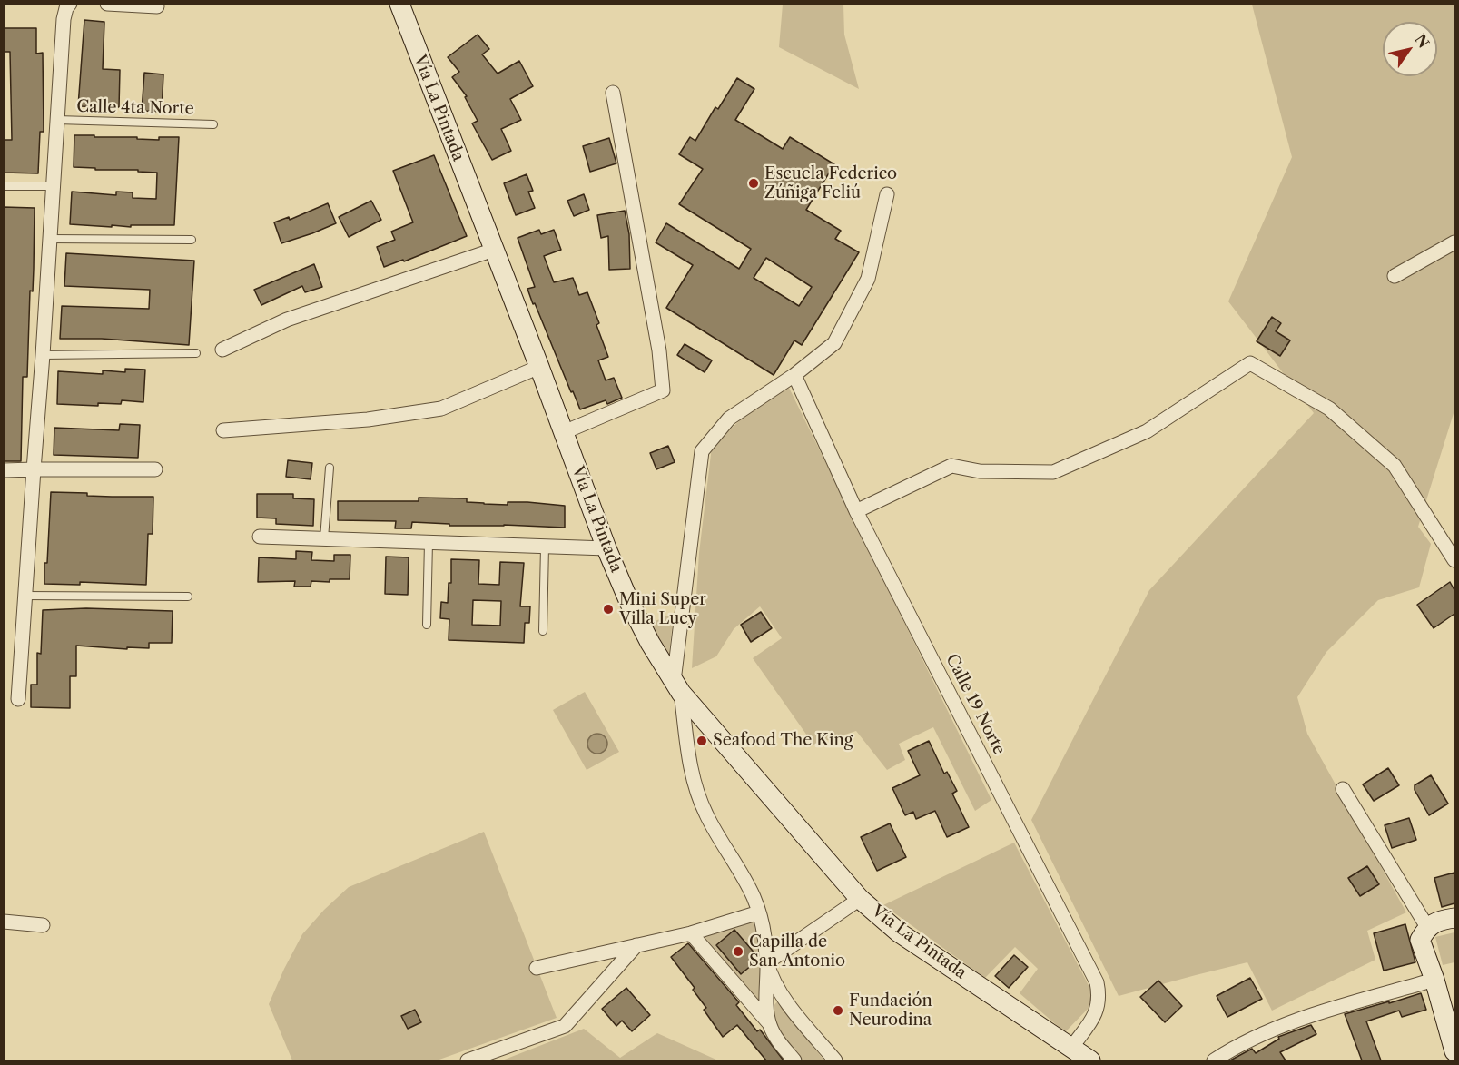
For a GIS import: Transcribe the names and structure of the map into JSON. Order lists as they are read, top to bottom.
{
  "streets": {
    "main road": ["Vía La Pintada"],
    "street": ["Calle 19 Norte"],
    "lane": ["Calle 4ta Norte"]
  },
  "crossings": [
    ["Vía La Pintada", "Calle 19 Norte"]
  ],
  "places": [
    "Escuela Federico Zúñiga Feliú",
    "Mini Super Villa Lucy",
    "Seafood The King",
    "Capilla de San Antonio",
    "Fundación Neurodina"
  ],
  "north": "top right"
}
